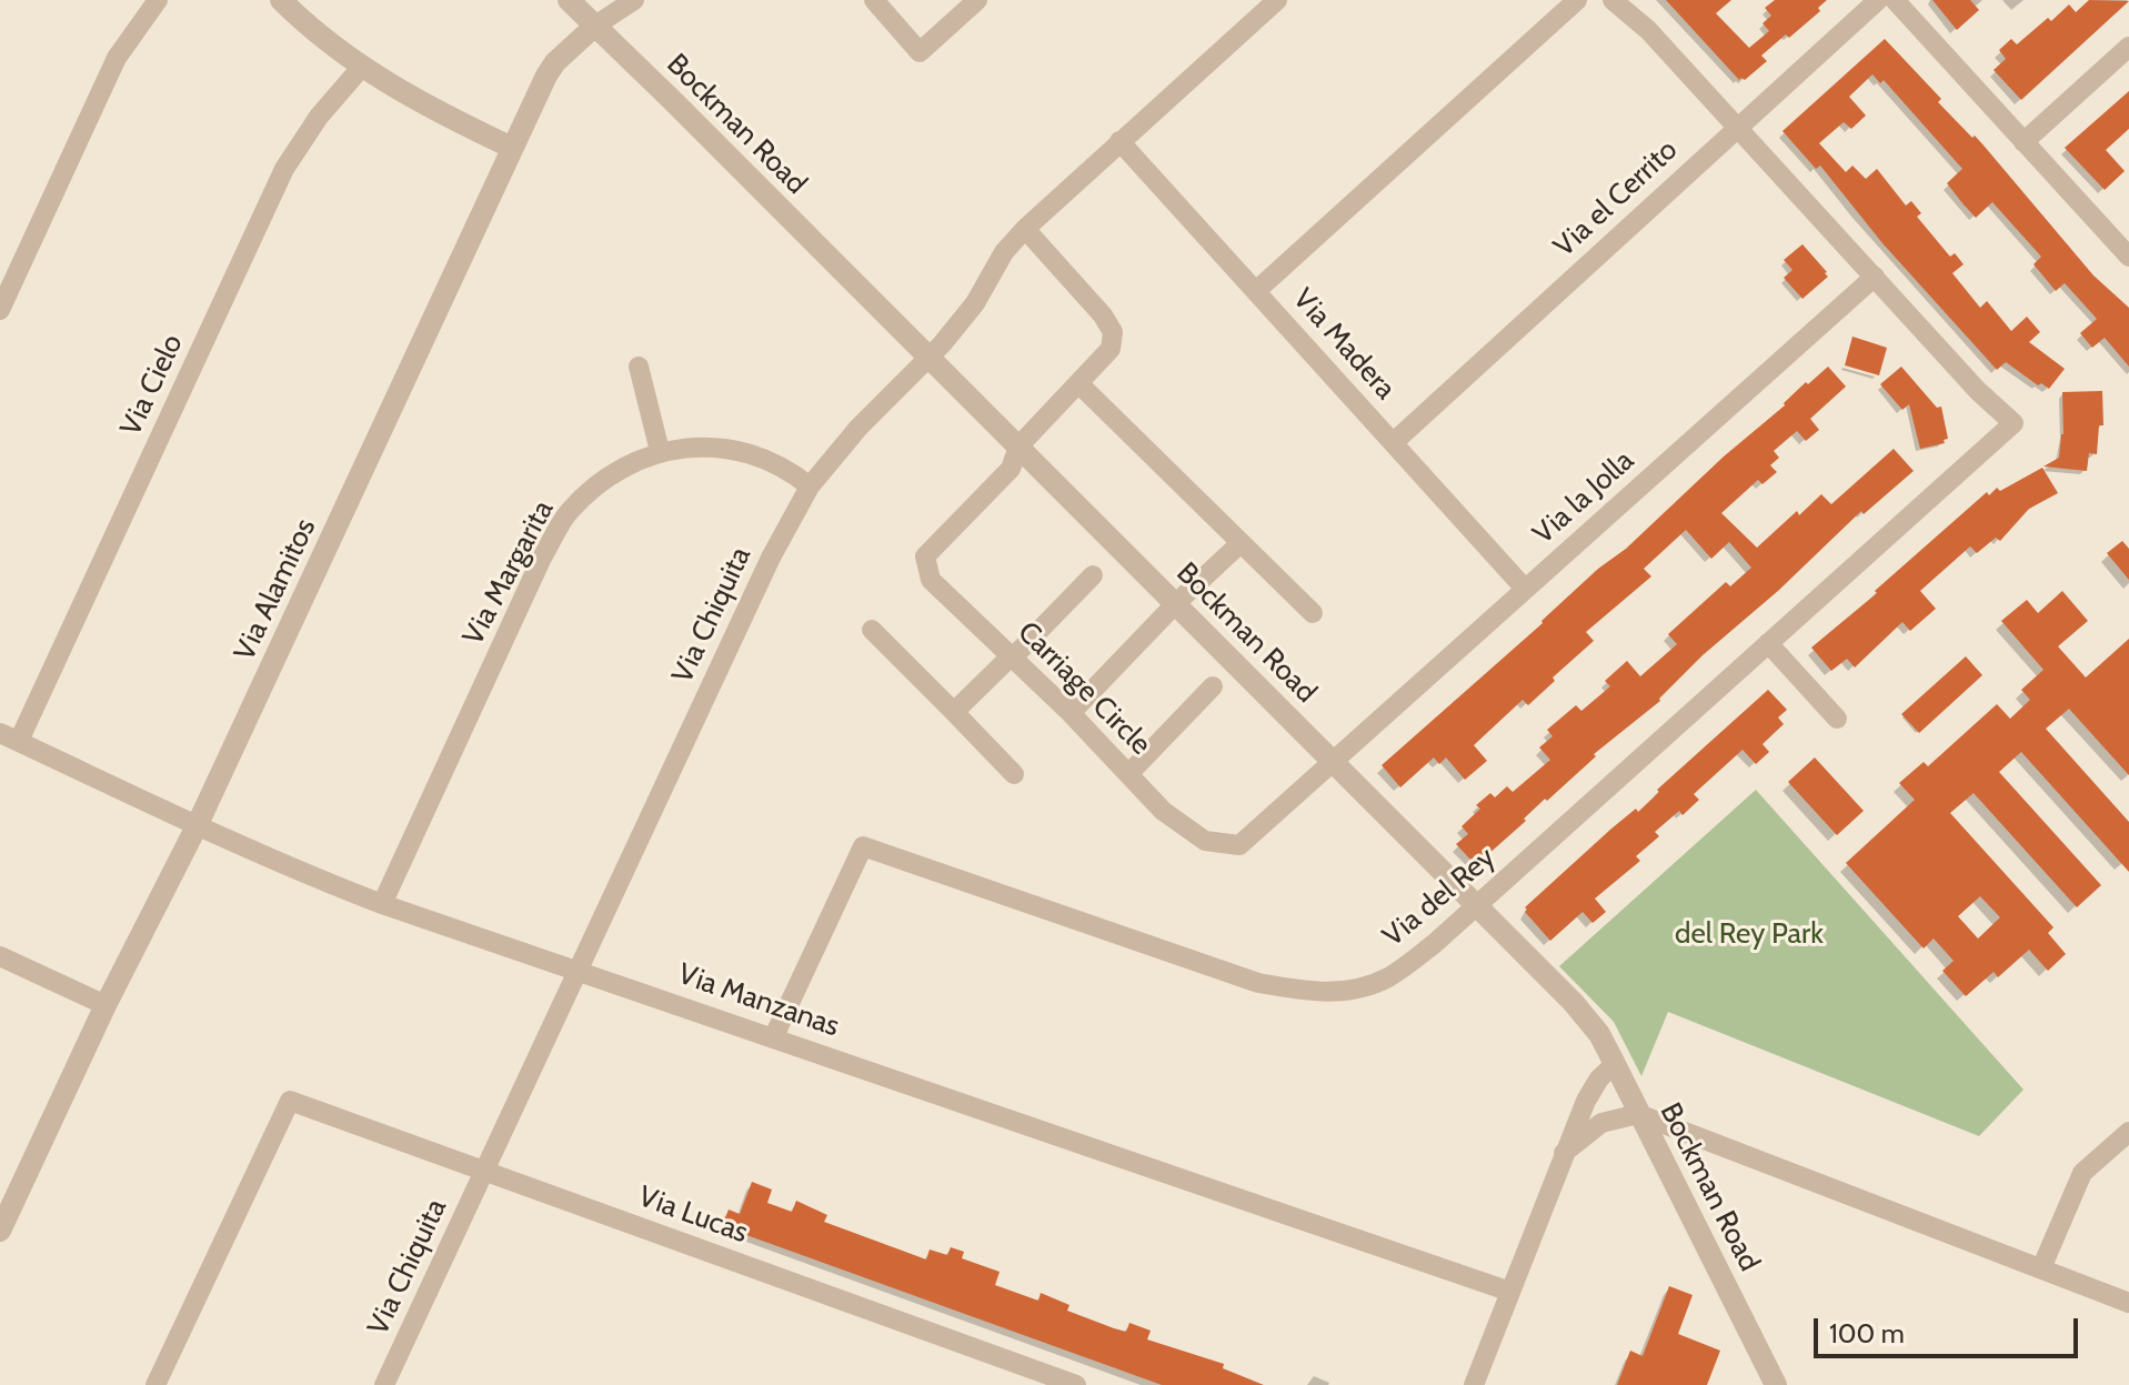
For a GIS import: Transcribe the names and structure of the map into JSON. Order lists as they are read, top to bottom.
{
  "streets": {
    "street": [
      "Bockman Road",
      "Via el Cerrito",
      "Via Madera",
      "Via Cielo",
      "Via la Jolla",
      "Via Margarita",
      "Via Alamitos",
      "Via Chiquita",
      "Carriage Circle",
      "Via del Rey",
      "Via Manzanas",
      "Via Lucas"
    ]
  },
  "crossings": [
    ["Bockman Road", "Via la Jolla"],
    ["Bockman Road", "Via Alamitos"],
    ["Bockman Road", "Via Chiquita"],
    ["Bockman Road", "Carriage Circle"],
    ["Bockman Road", "Via del Rey"],
    ["Via el Cerrito", "Via Madera"],
    ["Via Madera", "Via la Jolla"],
    ["Via Madera", "Via Chiquita"],
    ["Via Cielo", "Via Manzanas"],
    ["Via la Jolla", "Carriage Circle"],
    ["Via la Jolla", "Via del Rey"],
    ["Via Margarita", "Via Chiquita"],
    ["Via Margarita", "Via Manzanas"],
    ["Via Alamitos", "Via Manzanas"],
    ["Via Chiquita", "Via Manzanas"],
    ["Via Chiquita", "Via Lucas"],
    ["Via del Rey", "Via Manzanas"]
  ],
  "parks": ["del Rey Park"],
  "scale_bar": "100 m"
}
